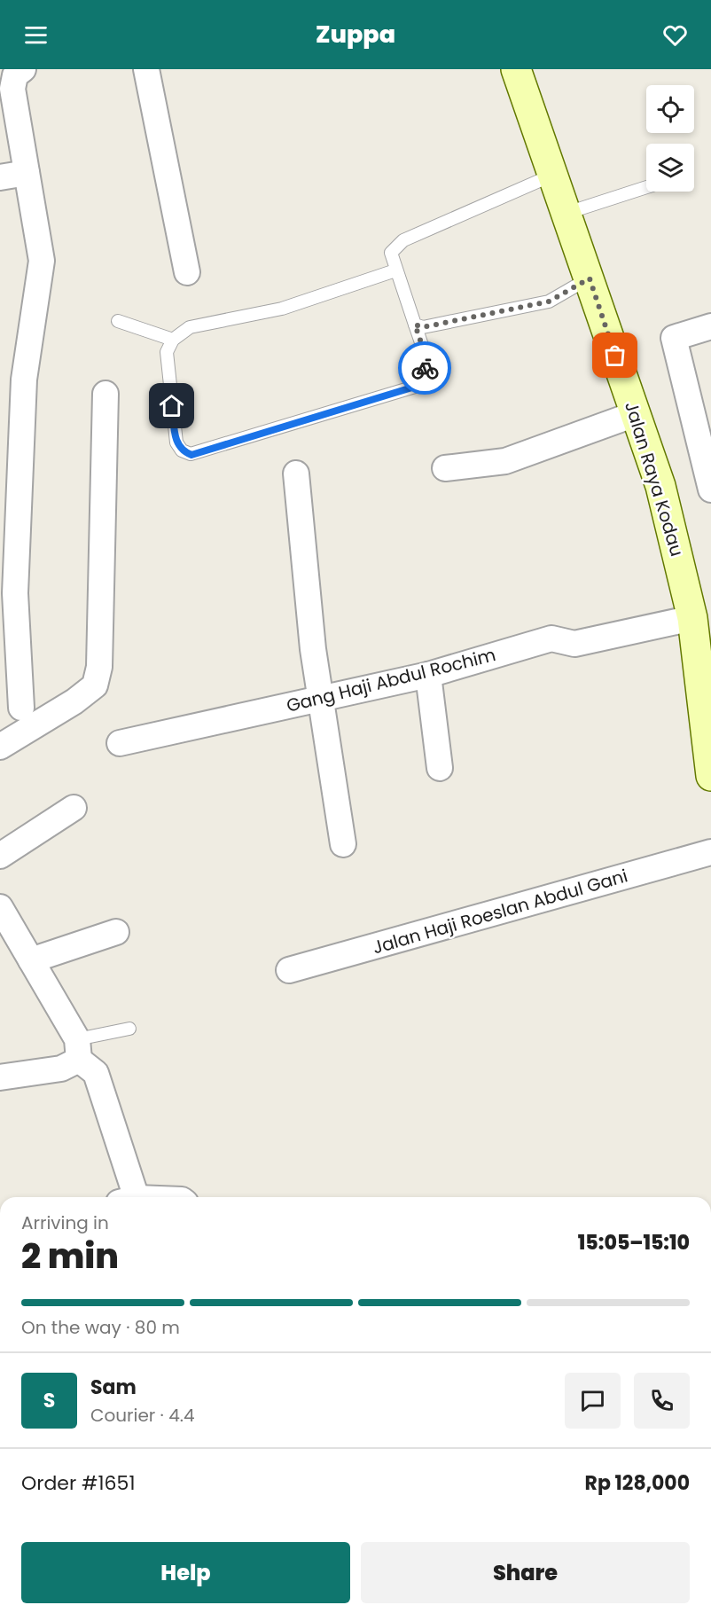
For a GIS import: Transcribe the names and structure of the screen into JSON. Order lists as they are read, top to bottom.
{
  "streets": {
    "street": ["Jalan Raya Kodau", "Gang Haji Abdul Rochim", "Jalan Haji Roeslan Abdul Gani"]
  },
  "crossings": [
    ["Jalan Raya Kodau", "Gang Haji Abdul Rochim"]
  ],
  "page": {
    "header": "Zuppa",
    "heading": ["2 min", "Arriving in", "15:05–15:10"],
    "panel": [
      "Sam",
      "Courier · 4.4",
      "Order #1651",
      "Rp 128,000"
    ],
    "bar": "On the way · 80 m",
    "round": "S",
    "buttons": ["Help", "Share"]
  }
}
